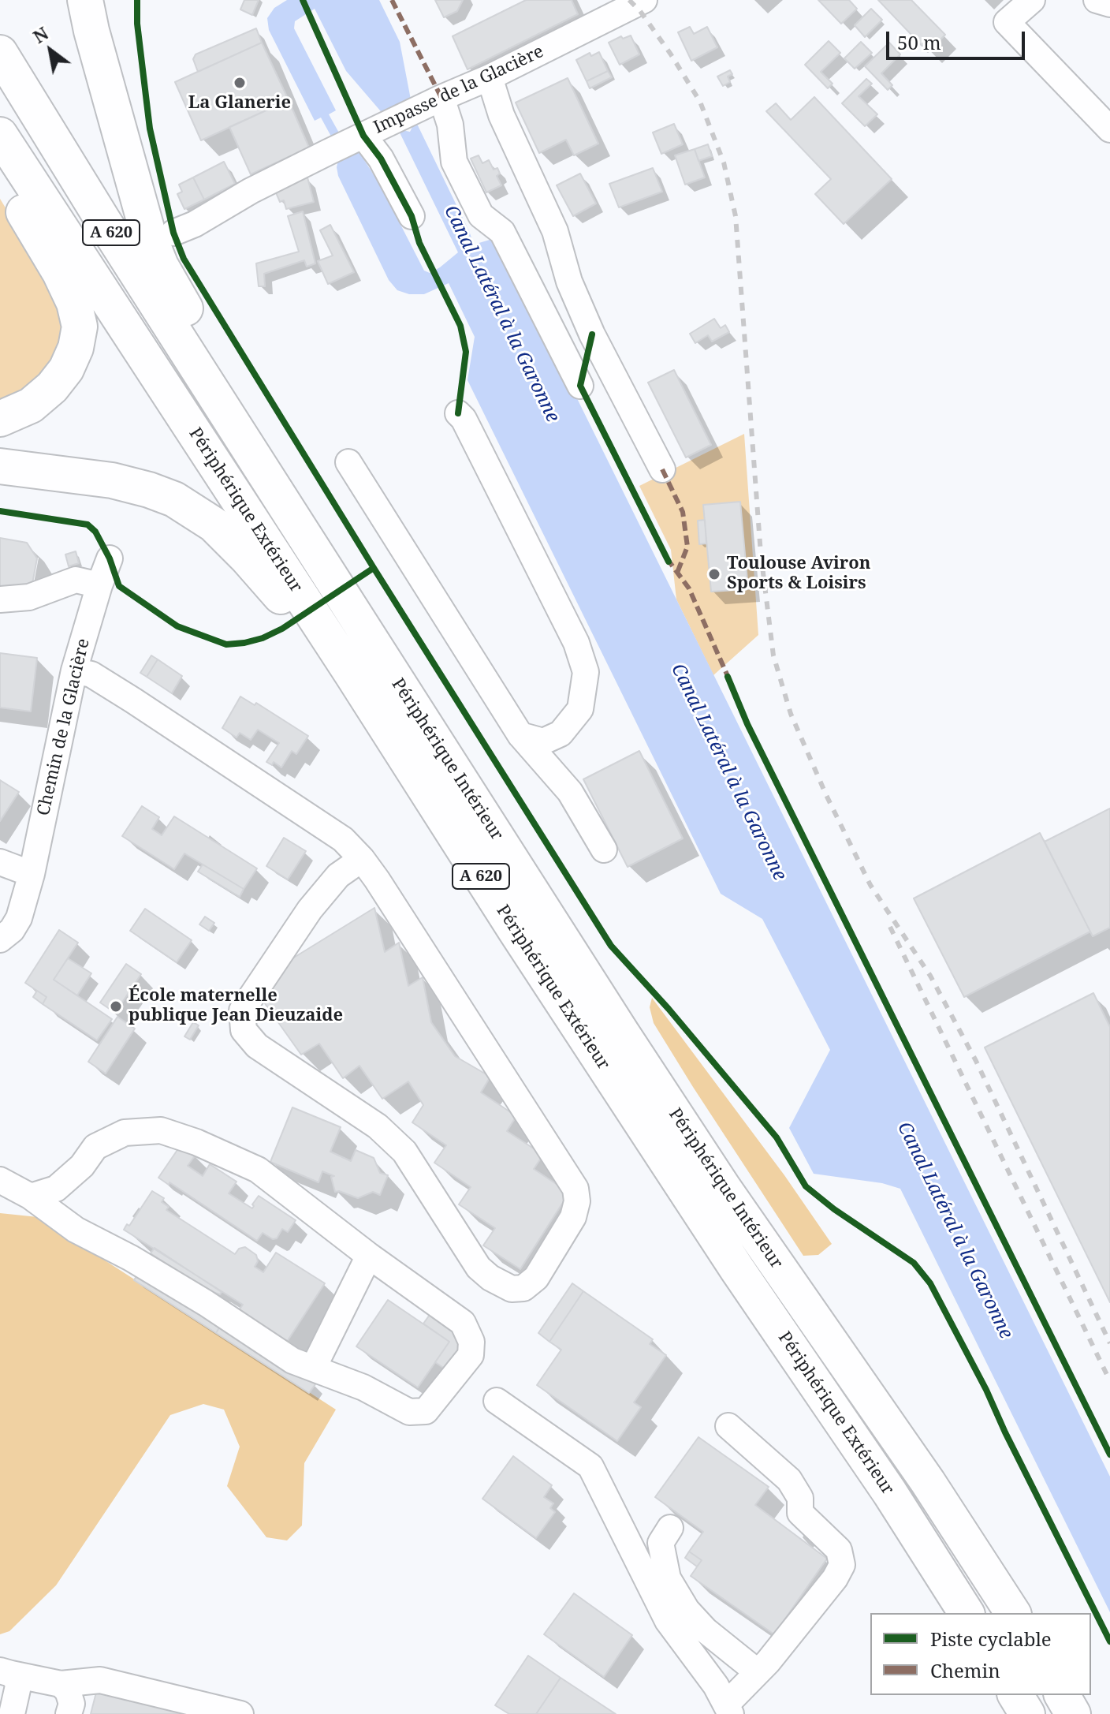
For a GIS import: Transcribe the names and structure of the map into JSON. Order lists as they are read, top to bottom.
{
  "streets": {
    "highway": ["A 620", "Périphérique Extérieur", "Périphérique Intérieur"],
    "street": ["Impasse de la Glacière", "Chemin de la Glacière"]
  },
  "water": ["Canal Latéral à la Garonne"],
  "places": ["La Glanerie", "Toulouse Aviron Sports & Loisirs", "École maternelle publique Jean Dieuzaide"],
  "legend": ["Piste cyclable", "Chemin"],
  "scale_bar": "50 m",
  "north": "top left"
}
